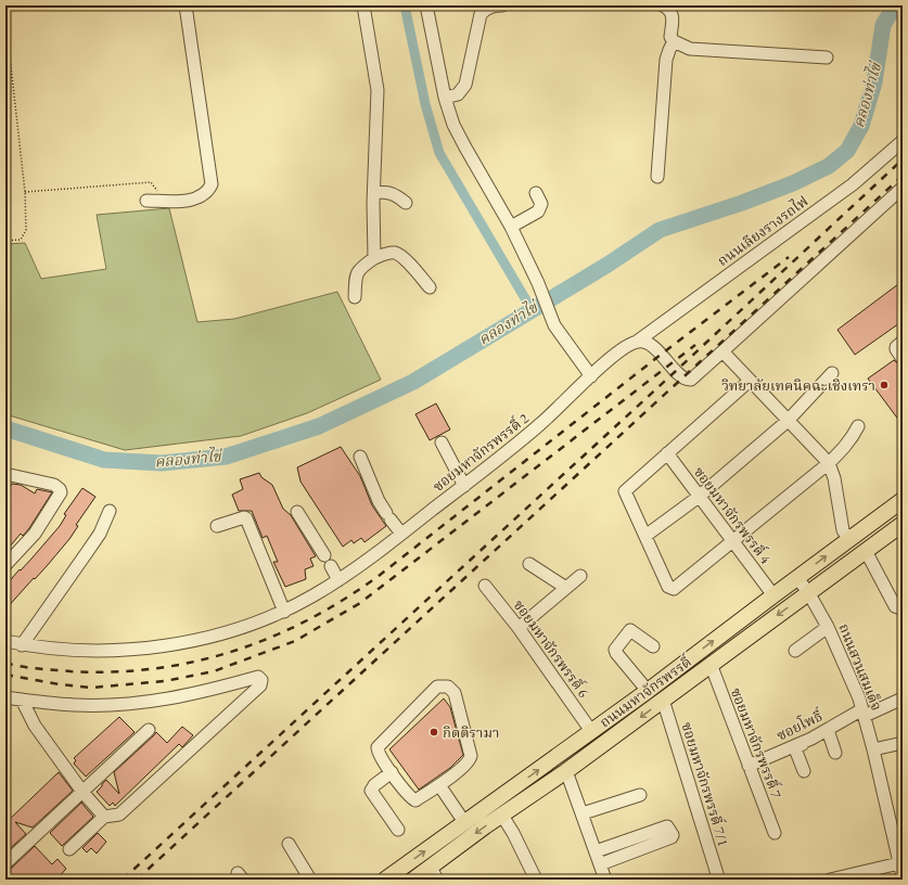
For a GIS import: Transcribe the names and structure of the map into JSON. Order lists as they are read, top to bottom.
{
  "streets": {
    "main road": ["ถนนมหาจักรพรรดิ์"],
    "street": [
      "ถนนเลียงรางรถไฟ",
      "ซอยมหาจักรพรรดิ์ 2",
      "ซอยมหาจักรพรรดิ์ 4",
      "ซอยมหาจักรพรรดิ์ 6",
      "ถนนสวนสมเด็จ",
      "ซอยโพธิ์",
      "ซอยมหาจักรพรรดิ์ 7",
      "ซอยมหาจักรพรรดิ์ 7/1"
    ]
  },
  "crossings": [
    ["ถนนเลียงรางรถไฟ", "ซอยมหาจักรพรรดิ์ 2"],
    ["ซอยมหาจักรพรรดิ์ 4", "ถนนมหาจักรพรรดิ์"],
    ["ซอยมหาจักรพรรดิ์ 6", "ถนนมหาจักรพรรดิ์"],
    ["ถนนสวนสมเด็จ", "ถนนมหาจักรพรรดิ์"],
    ["ถนนสวนสมเด็จ", "ซอยโพธิ์"],
    ["ถนนมหาจักรพรรดิ์", "ซอยมหาจักรพรรดิ์ 7"],
    ["ถนนมหาจักรพรรดิ์", "ซอยมหาจักรพรรดิ์ 7/1"],
    ["ซอยโพธิ์", "ซอยมหาจักรพรรดิ์ 7"]
  ],
  "water": ["คลองท่าไข่"],
  "places": ["วิทยาลัยเทคนิคฉะเชิงเทรา", "กิตติรามา"]
}
